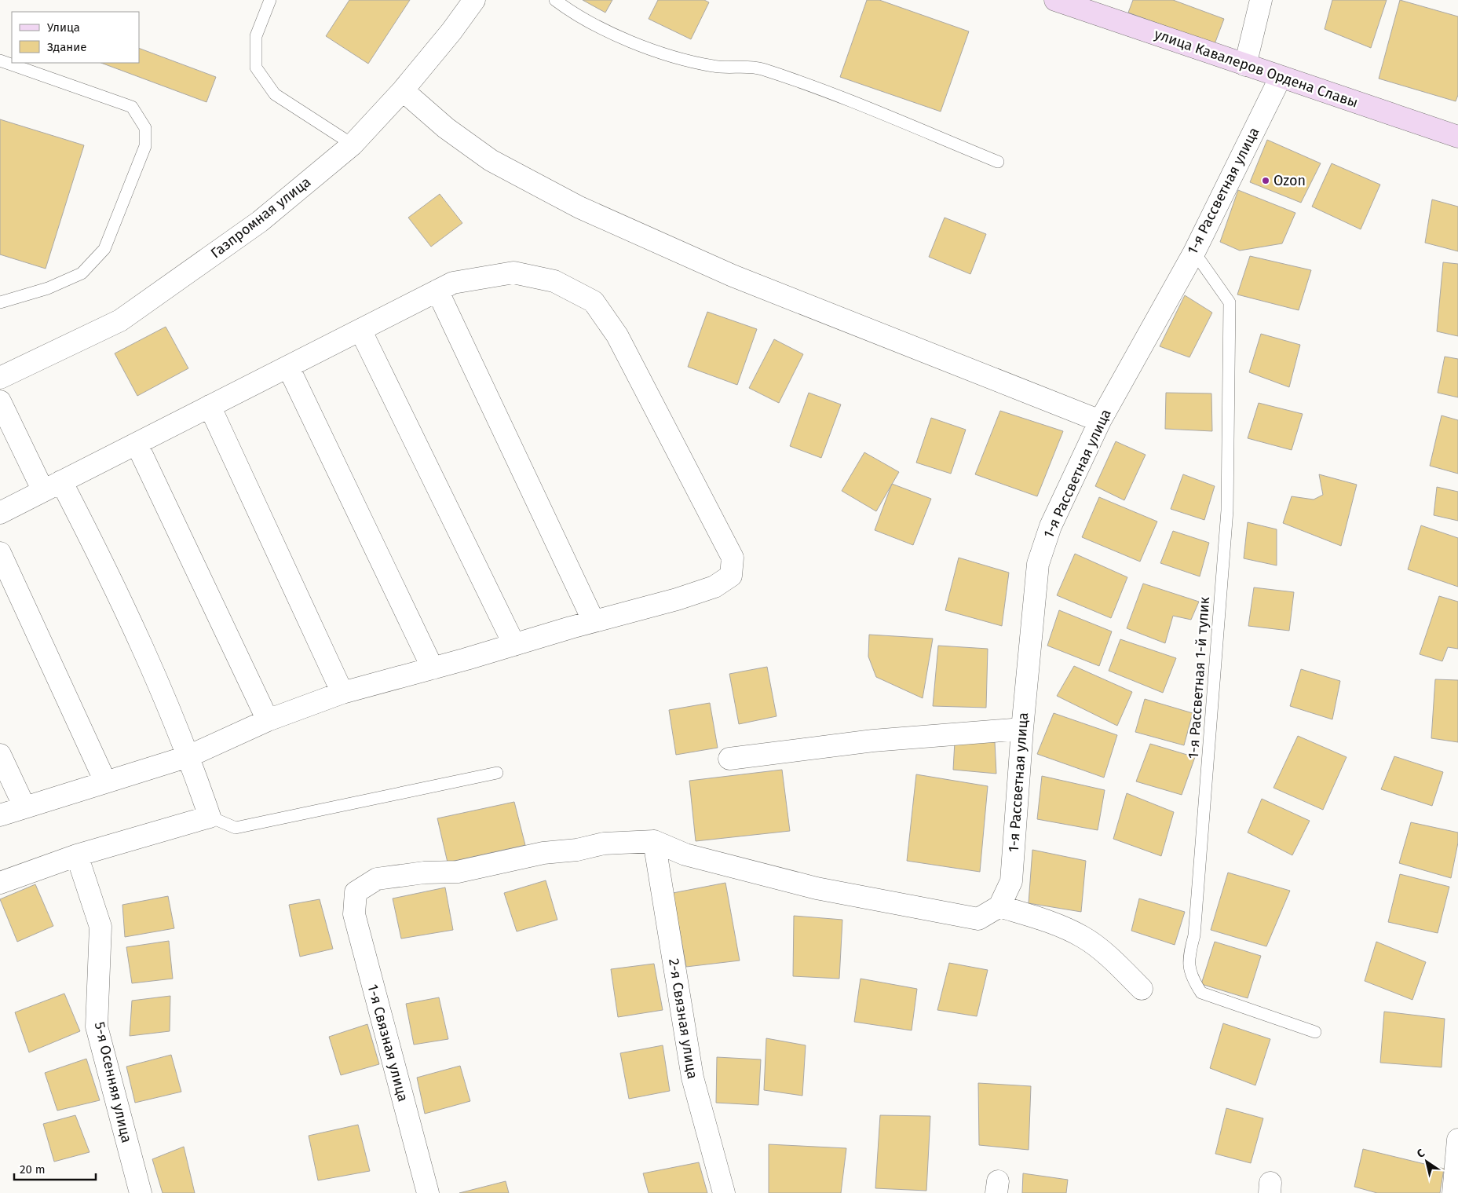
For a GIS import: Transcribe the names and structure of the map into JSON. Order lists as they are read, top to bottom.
{
  "streets": {
    "street": [
      "улица Кавалеров Ордена Славы",
      "1-я Рассветная улица",
      "Газпромная улица",
      "2-я Связная улица",
      "1-я Связная улица",
      "5-я Осенняя улица"
    ],
    "lane": ["1-я Рассветная 1-й тупик"]
  },
  "crossings": [
    ["улица Кавалеров Ордена Славы", "1-я Рассветная улица"],
    ["1-я Рассветная улица", "1-я Рассветная 1-й тупик"],
    ["2-я Связная улица", "1-я Связная улица"]
  ],
  "places": ["Ozon"],
  "legend": ["Улица", "Здание"],
  "scale_bar": "20 m",
  "north": "top left"
}
